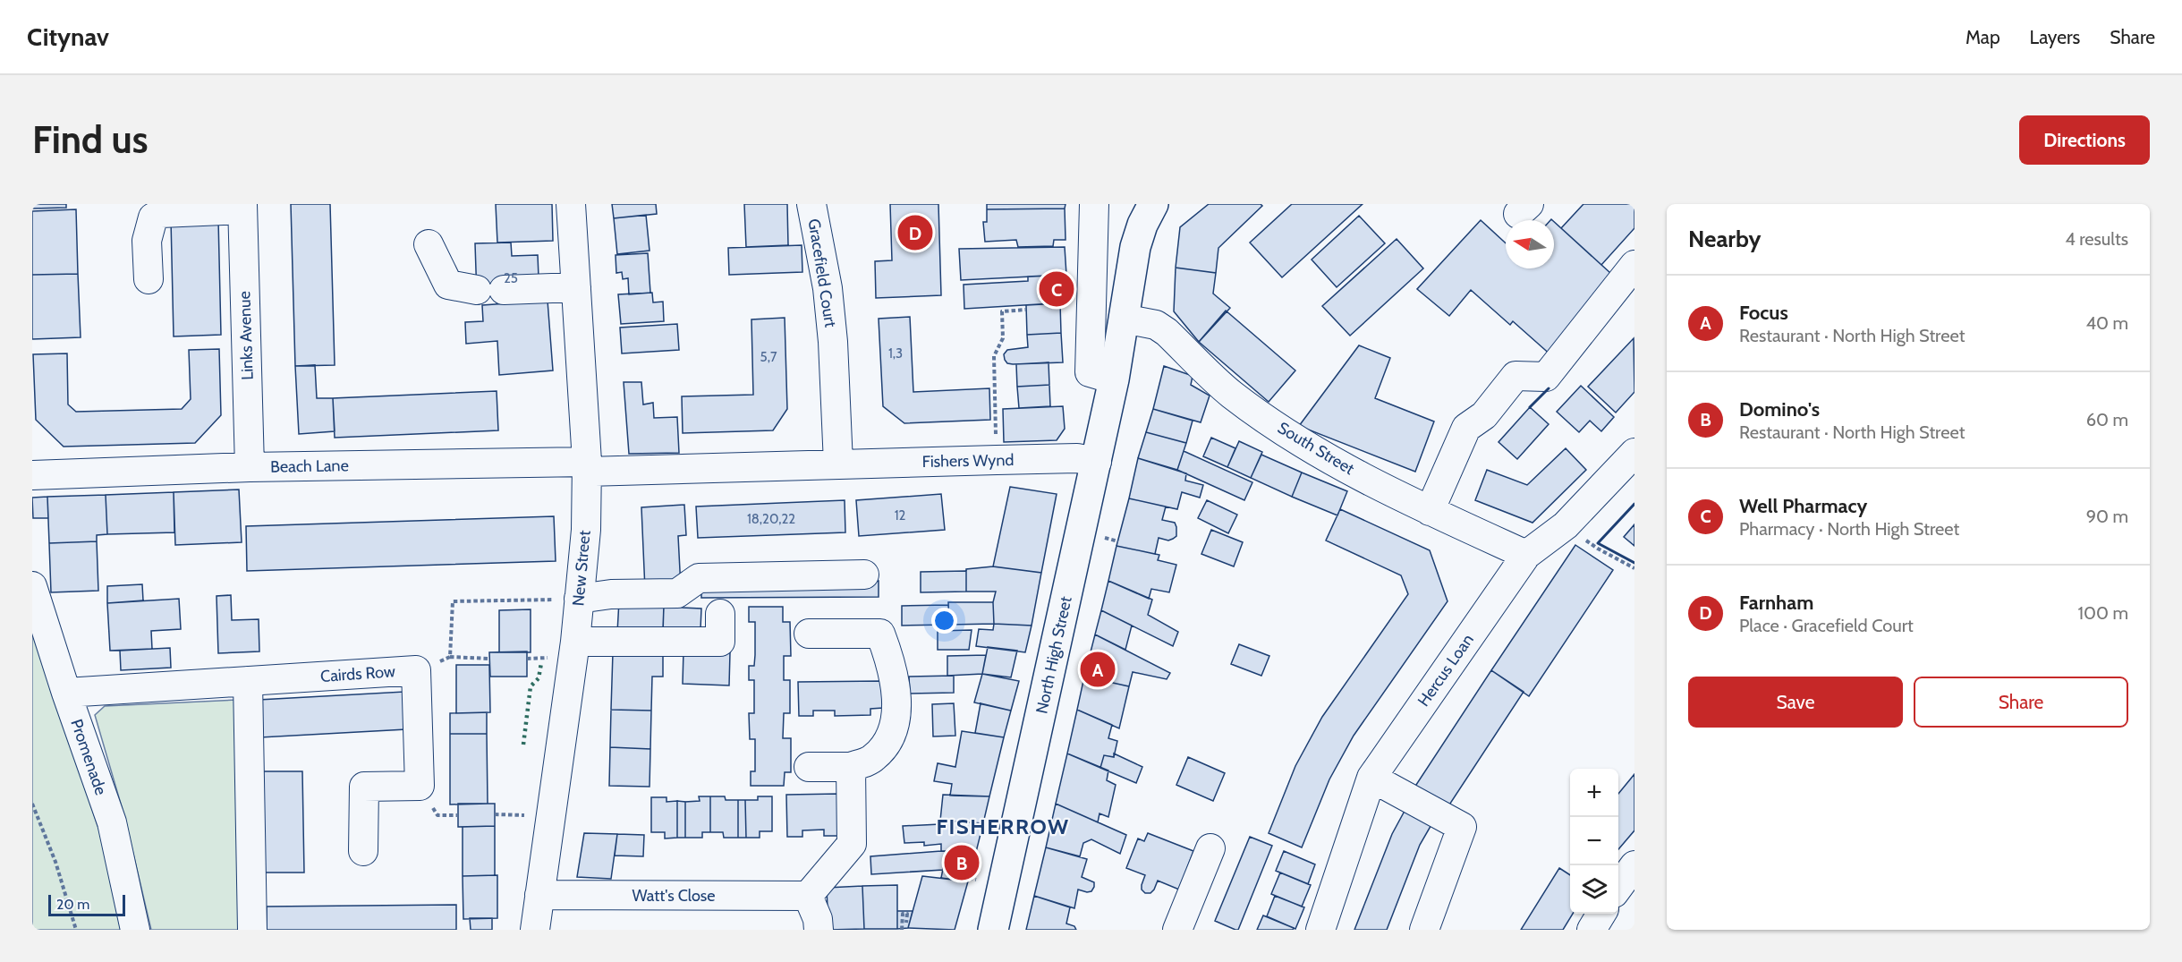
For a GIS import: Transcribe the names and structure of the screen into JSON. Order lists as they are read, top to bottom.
{
  "streets": {
    "main road": ["North High Street"],
    "street": [
      "Gracefield Court",
      "Links Avenue",
      "South Street",
      "Fishers Wynd",
      "Beach Lane",
      "New Street",
      "Hercus Loan",
      "Cairds Row",
      "Promenade",
      "Watt's Close"
    ]
  },
  "crossings": [
    ["Gracefield Court", "Fishers Wynd"],
    ["Links Avenue", "Beach Lane"],
    ["South Street", "North High Street"],
    ["South Street", "Hercus Loan"],
    ["Fishers Wynd", "Beach Lane"],
    ["Fishers Wynd", "New Street"],
    ["Fishers Wynd", "North High Street"],
    ["Beach Lane", "New Street"],
    ["New Street", "Watt's Close"],
    ["Cairds Row", "Promenade"]
  ],
  "districts": ["FISHERROW"],
  "house_numbers": [
    "25",
    "1,3",
    "5,7",
    "12",
    "18,20,22"
  ],
  "scale_bar": "20 m",
  "north": "left",
  "page": {
    "header": "Citynav",
    "nav": ["Map", "Layers", "Share"],
    "buttons": [
      "Directions",
      ["Save", "Share"]
    ],
    "title": "Find us",
    "heading": ["Nearby", "4 results"],
    "pins": [
      "D",
      "C",
      "A",
      "B"
    ],
    "list": [
      {
        "mark": "A",
        "name": "Focus",
        "note": "Restaurant · North High Street",
        "value": "40 m"
      },
      {
        "mark": "B",
        "name": "Domino's",
        "note": "Restaurant · North High Street",
        "value": "60 m"
      },
      {
        "mark": "C",
        "name": "Well Pharmacy",
        "note": "Pharmacy · North High Street",
        "value": "90 m"
      },
      {
        "mark": "D",
        "name": "Farnham",
        "note": "Place · Gracefield Court",
        "value": "100 m"
      }
    ],
    "map_buttons": ["+", "−"],
    "scale": "20 m"
  }
}
